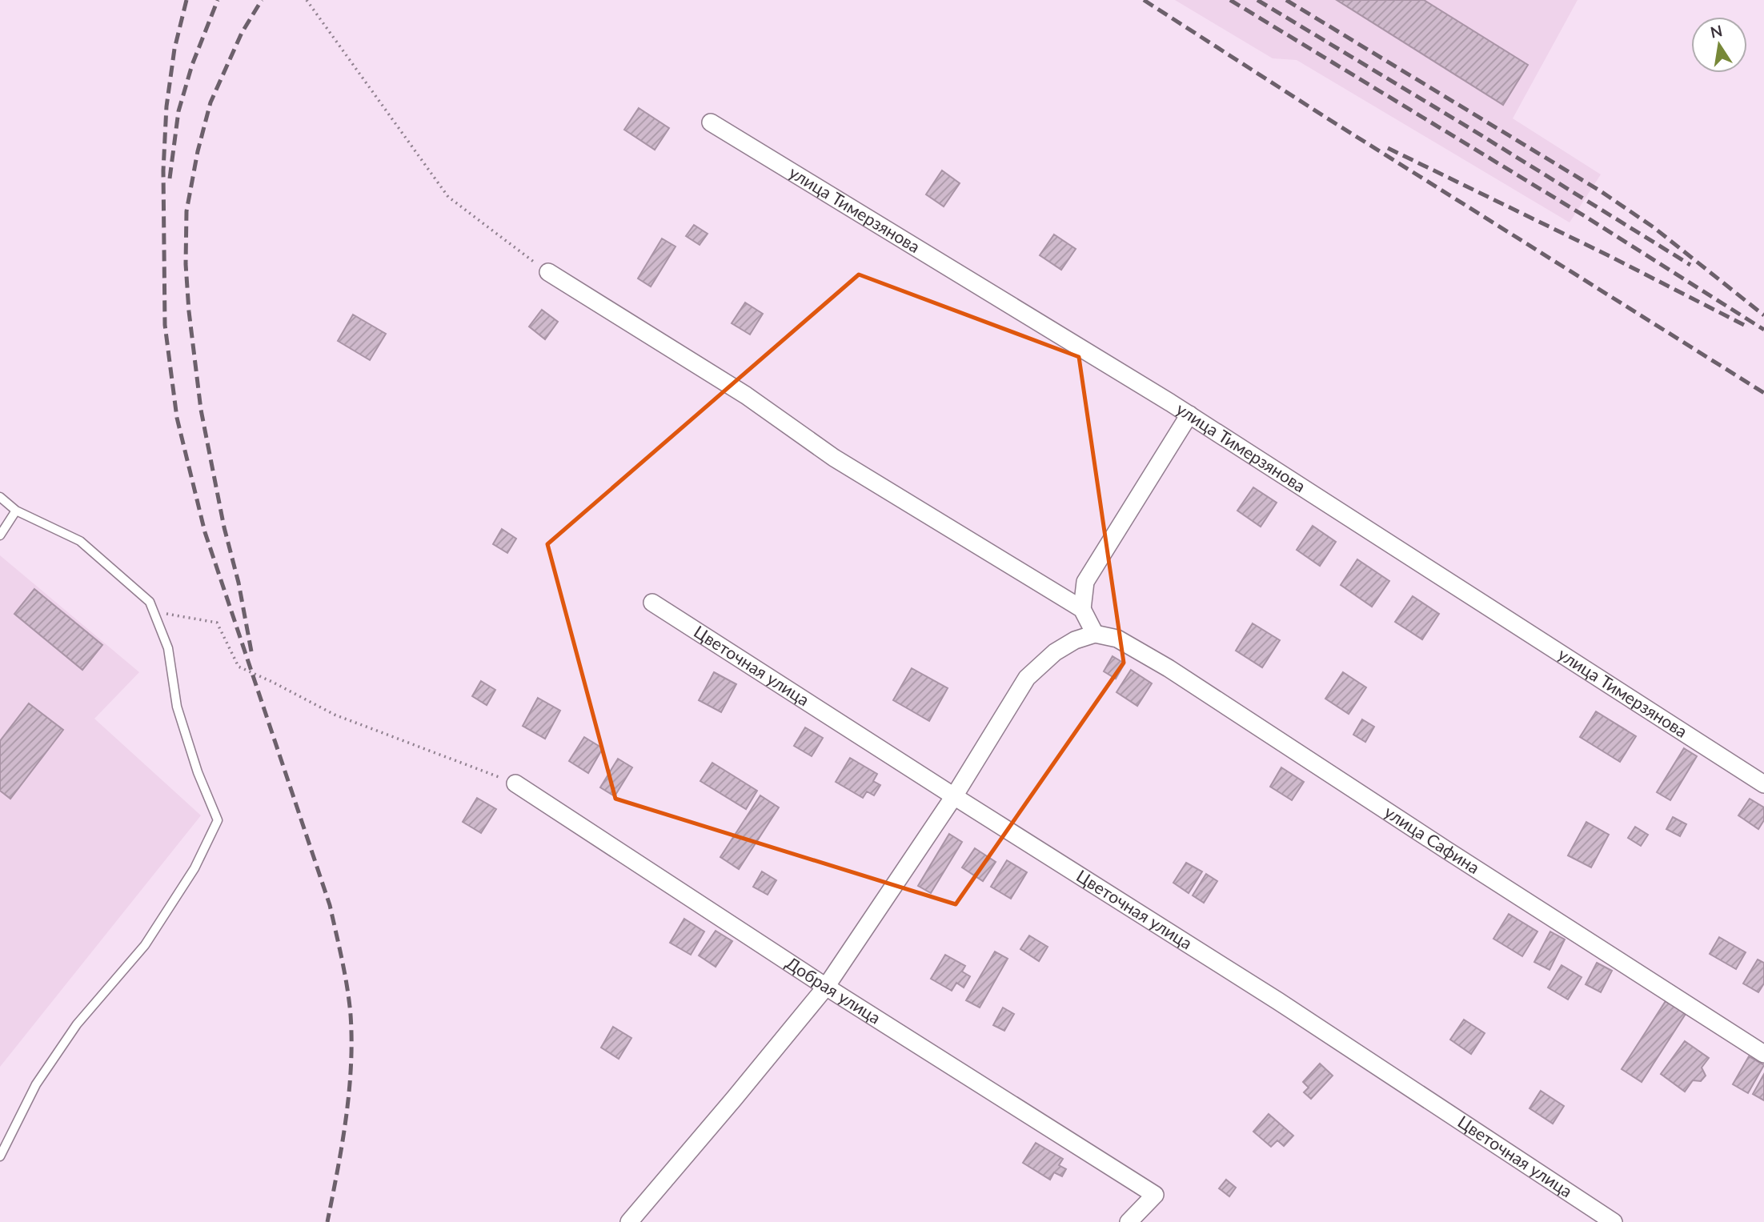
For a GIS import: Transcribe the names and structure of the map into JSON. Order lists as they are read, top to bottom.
{
  "streets": {
    "street": [
      "улица Тимерзянова",
      "Цветочная улица",
      "улица Сафина",
      "Добрая улица"
    ]
  },
  "north": "top"
}
